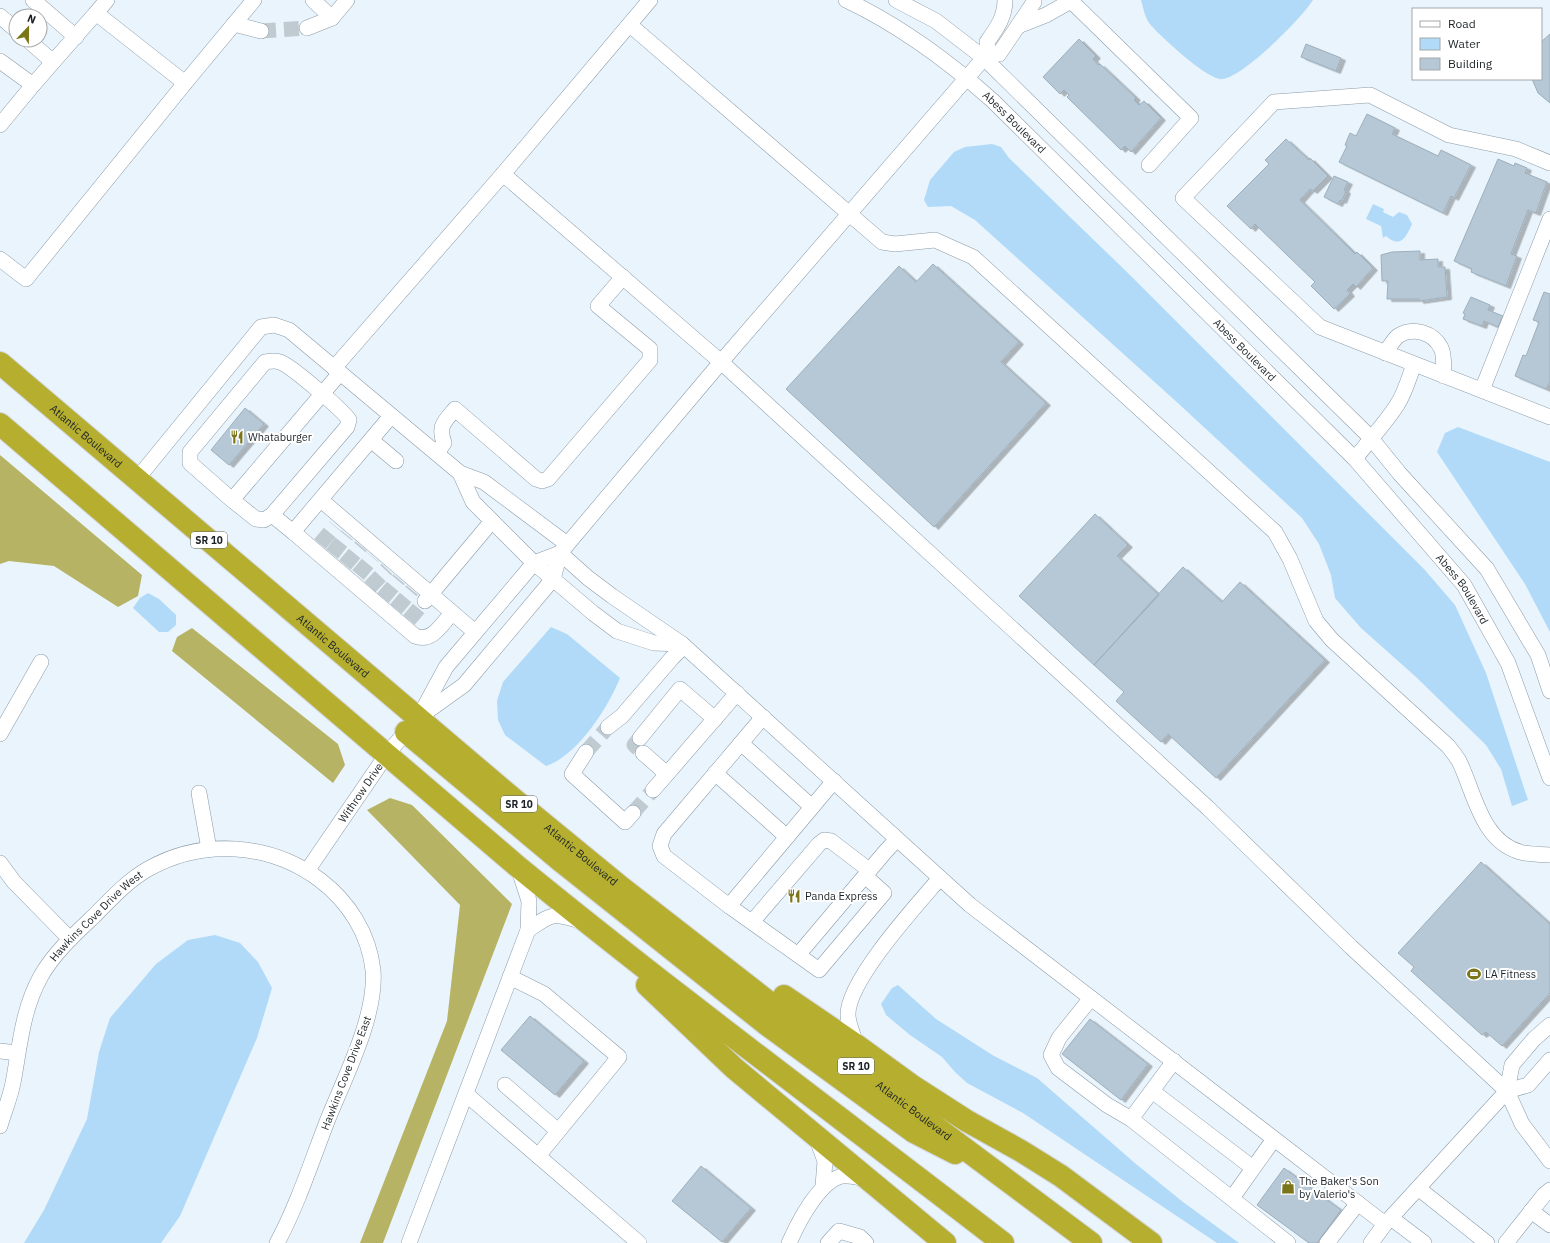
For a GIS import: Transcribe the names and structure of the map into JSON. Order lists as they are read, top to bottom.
{
  "streets": {
    "highway": ["Atlantic Boulevard", "SR 10"],
    "street": [
      "Abess Boulevard",
      "Withrow Drive",
      "Hawkins Cove Drive West",
      "Hawkins Cove Drive East"
    ]
  },
  "crossings": [
    ["Atlantic Boulevard", "Withrow Drive"],
    ["Withrow Drive", "Hawkins Cove Drive West"],
    ["Withrow Drive", "Hawkins Cove Drive East"],
    ["Hawkins Cove Drive West", "Hawkins Cove Drive East"]
  ],
  "places": {
    "restaurant": ["Whataburger", "Panda Express"],
    "sports": ["LA Fitness"],
    "shop": ["The Baker's Son by Valerio's"]
  },
  "legend": ["Road", "Water", "Building"],
  "north": "top"
}
